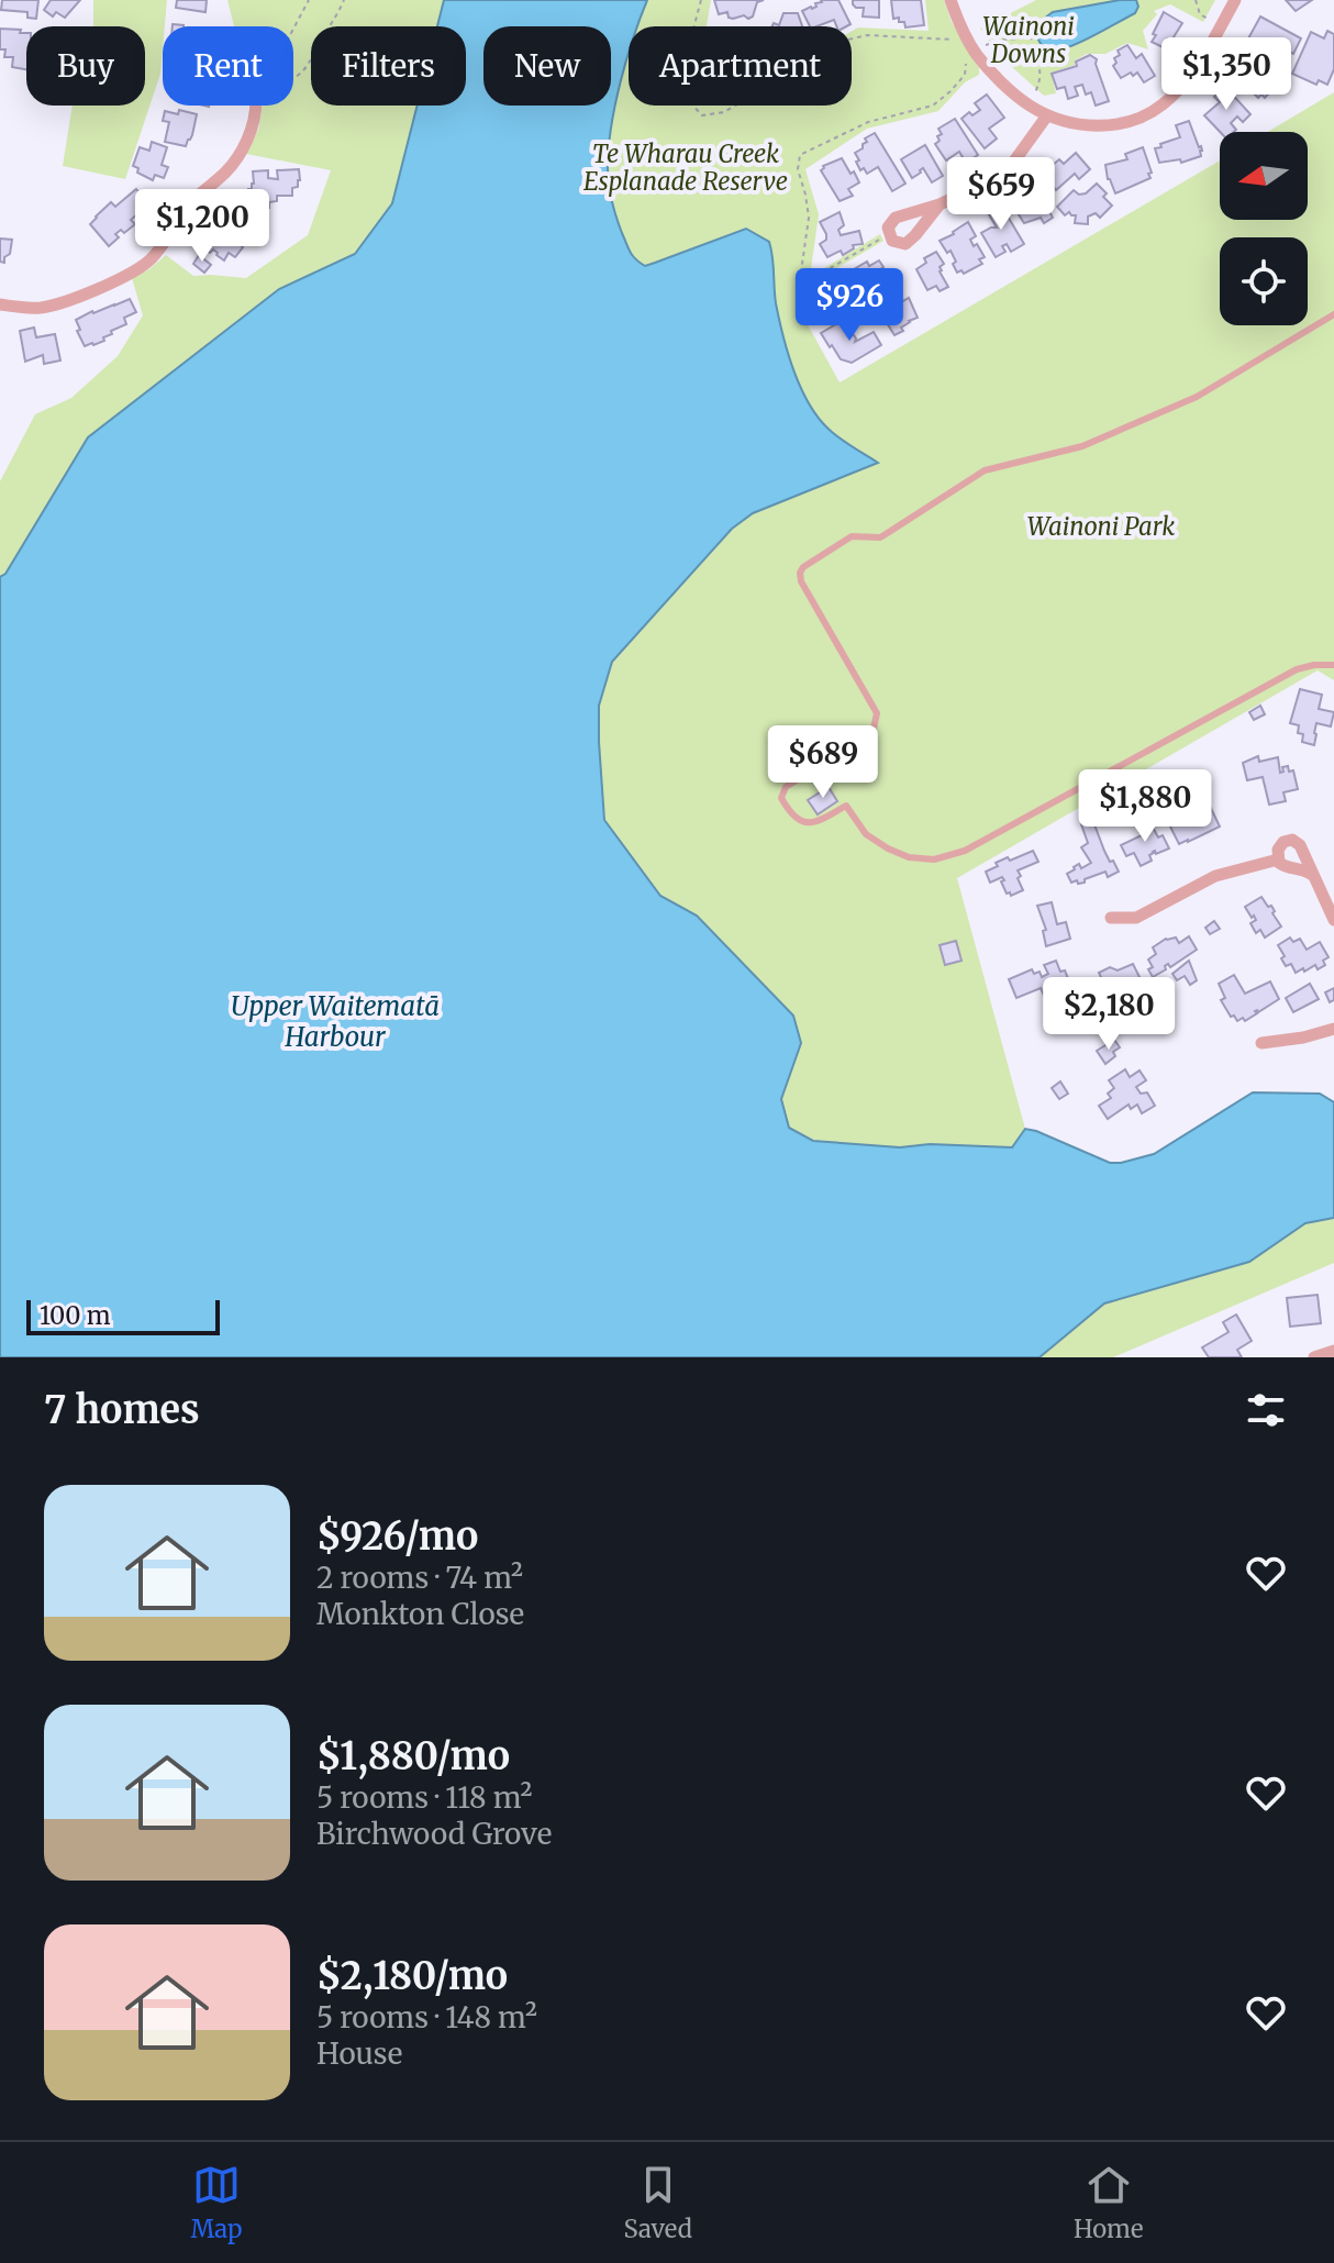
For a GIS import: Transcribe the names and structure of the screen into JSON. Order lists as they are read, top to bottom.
{
  "water": ["Upper Waitematā Harbour"],
  "parks": ["Wainoni Downs", "Te Wharau Creek Esplanade Reserve", "Wainoni Park"],
  "scale_bar": "100 m",
  "north": "left",
  "page": {
    "chip": [
      "Buy",
      "Rent",
      "Filters",
      "New",
      "Apartment"
    ],
    "price": [
      "$1,350",
      "$659",
      "$1,200",
      "$926",
      "$689",
      "$1,880",
      "$2,180"
    ],
    "scale": "100 m",
    "heading": "7 homes",
    "list": [
      {
        "name": "$926/mo",
        "note": "2 rooms · 74 m² · Monkton Close"
      },
      {
        "name": "$1,880/mo",
        "note": "5 rooms · 118 m² · Birchwood Grove"
      },
      {
        "name": "$2,180/mo",
        "note": "5 rooms · 148 m² · House"
      }
    ],
    "tabs": ["Map", "Saved", "Home"]
  }
}
